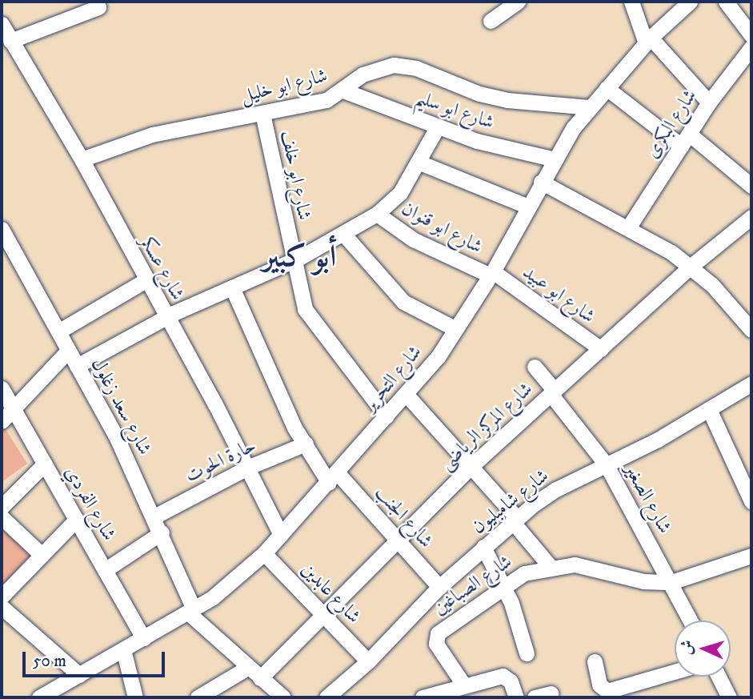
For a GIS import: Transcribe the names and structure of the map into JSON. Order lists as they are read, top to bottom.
{
  "streets": {
    "street": [
      "شارع ابو خليل",
      "شارع ابو سليم",
      "شارع البكرى",
      "شارع ابو خلف",
      "شارع ابو قنوان",
      "شارع عسكر",
      "شارع ابو عبيد",
      "شارع التحرير",
      "شارع سعد زغلول",
      "شارع المركز الرياضى",
      "حارة الحوت",
      "شارع الصغير",
      "شارع شامبليون",
      "شارع الفردي",
      "شارع الجنب",
      "شارع الصباغين",
      "شارع عابدين"
    ]
  },
  "crossings": [
    ["شارع ابو خليل", "شارع ابو سليم"],
    ["شارع ابو خليل", "شارع ابو خلف"],
    ["شارع ابو خليل", "شارع عسكر"],
    ["شارع ابو خليل", "شارع التحرير"],
    ["شارع ابو سليم", "شارع التحرير"],
    ["شارع ابو خلف", "شارع التحرير"],
    ["شارع ابو قنوان", "شارع ابو عبيد"],
    ["شارع ابو قنوان", "شارع التحرير"],
    ["شارع عسكر", "شارع التحرير"],
    ["شارع عسكر", "حارة الحوت"],
    ["شارع ابو عبيد", "شارع التحرير"],
    ["شارع ابو عبيد", "شارع المركز الرياضى"],
    ["شارع التحرير", "شارع سعد زغلول"],
    ["شارع التحرير", "شارع الفردي"],
    ["شارع التحرير", "شارع الجنب"],
    ["شارع التحرير", "شارع عابدين"],
    ["شارع سعد زغلول", "حارة الحوت"],
    ["شارع المركز الرياضى", "شارع الصغير"],
    ["شارع المركز الرياضى", "شارع الجنب"],
    ["شارع المركز الرياضى", "شارع عابدين"],
    ["حارة الحوت", "شارع الجنب"],
    ["شارع الصغير", "شارع شامبليون"],
    ["شارع الصغير", "شارع الصباغين"],
    ["شارع شامبليون", "شارع الجنب"],
    ["شارع شامبليون", "شارع عابدين"]
  ],
  "districts": ["أبو كبير"],
  "scale_bar": "50 m",
  "north": "left"
}
